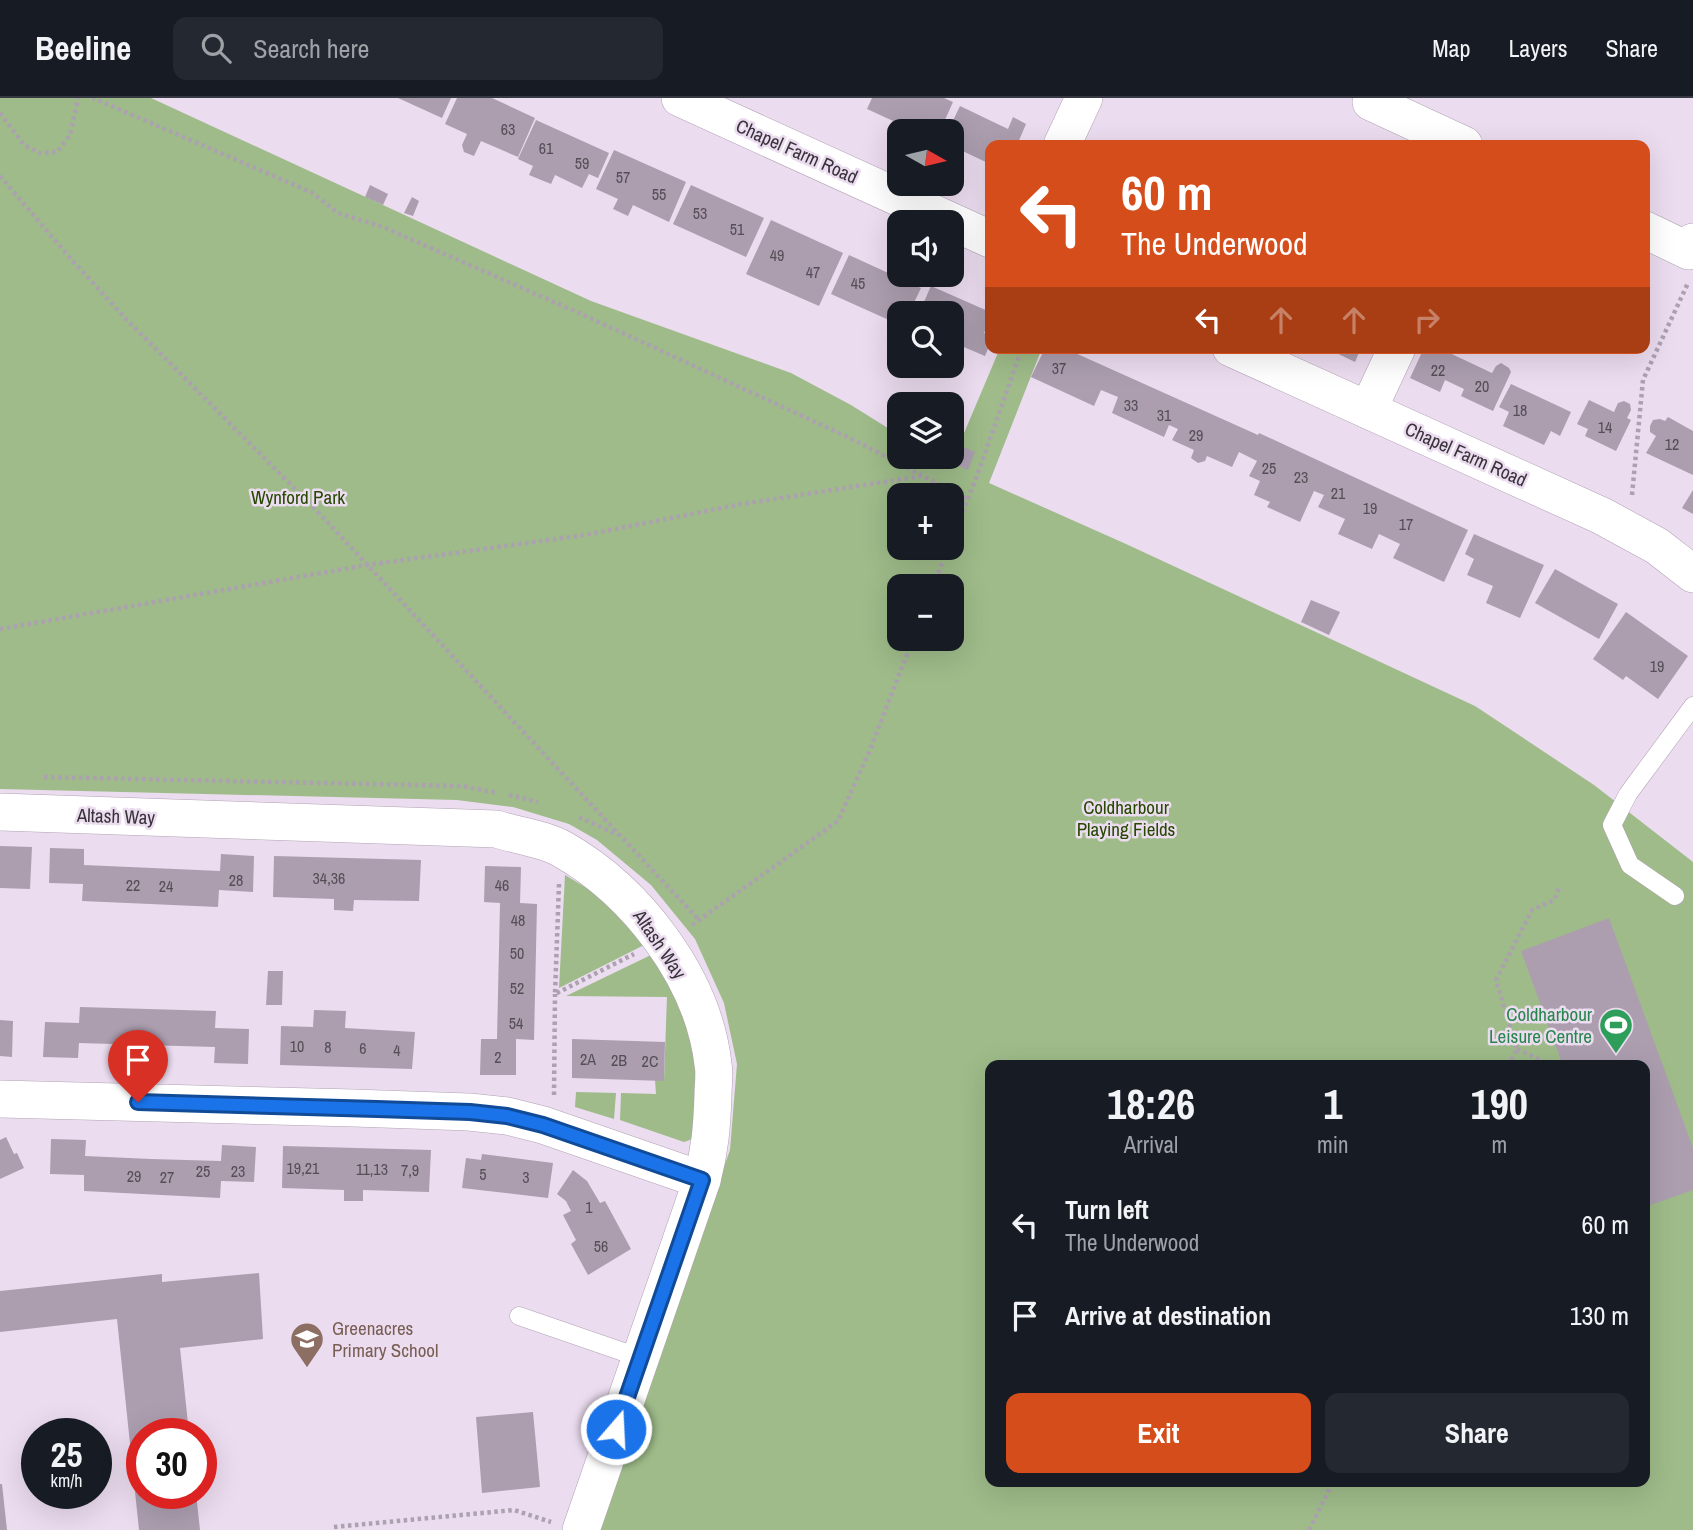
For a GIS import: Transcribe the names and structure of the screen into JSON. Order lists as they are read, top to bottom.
{
  "streets": {
    "street": ["Chapel Farm Road", "Altash Way"]
  },
  "parks": ["Wynford Park", "Coldharbour Playing Fields"],
  "places": {
    "sports": ["Coldharbour Leisure Centre"],
    "school or university": ["Greenacres Primary School"]
  },
  "house_numbers": [
    "63",
    "61",
    "59",
    "57",
    "55",
    "53",
    "51",
    "49",
    "47",
    "45",
    "37",
    "22",
    "20",
    "33",
    "18",
    "31",
    "14",
    "29",
    "12",
    "25",
    "23",
    "21",
    "19",
    "17",
    "19",
    "34,36",
    "28",
    "22",
    "46",
    "24",
    "48",
    "50",
    "52",
    "54",
    "10",
    "8",
    "6",
    "4",
    "2",
    "2A",
    "2B",
    "2C",
    "19,21",
    "11,13",
    "7,9",
    "25",
    "23",
    "5",
    "29",
    "27",
    "3",
    "1",
    "56"
  ],
  "north": "right",
  "page": {
    "header": "Beeline",
    "search": "Search here",
    "nav": ["Map", "Layers", "Share"],
    "map_buttons": ["+", "−"],
    "turn": ["60 m", "The Underwood"],
    "eta": [
      "18:26",
      "Arrival",
      "1",
      "min",
      "190",
      "m"
    ],
    "list": [
      {
        "name": "Turn left",
        "note": "The Underwood",
        "value": "60 m"
      },
      {
        "name": "Arrive at destination",
        "value": "130 m"
      }
    ],
    "buttons": ["Exit", "Share"],
    "speed": "25 km/h",
    "limit": "30"
  }
}
